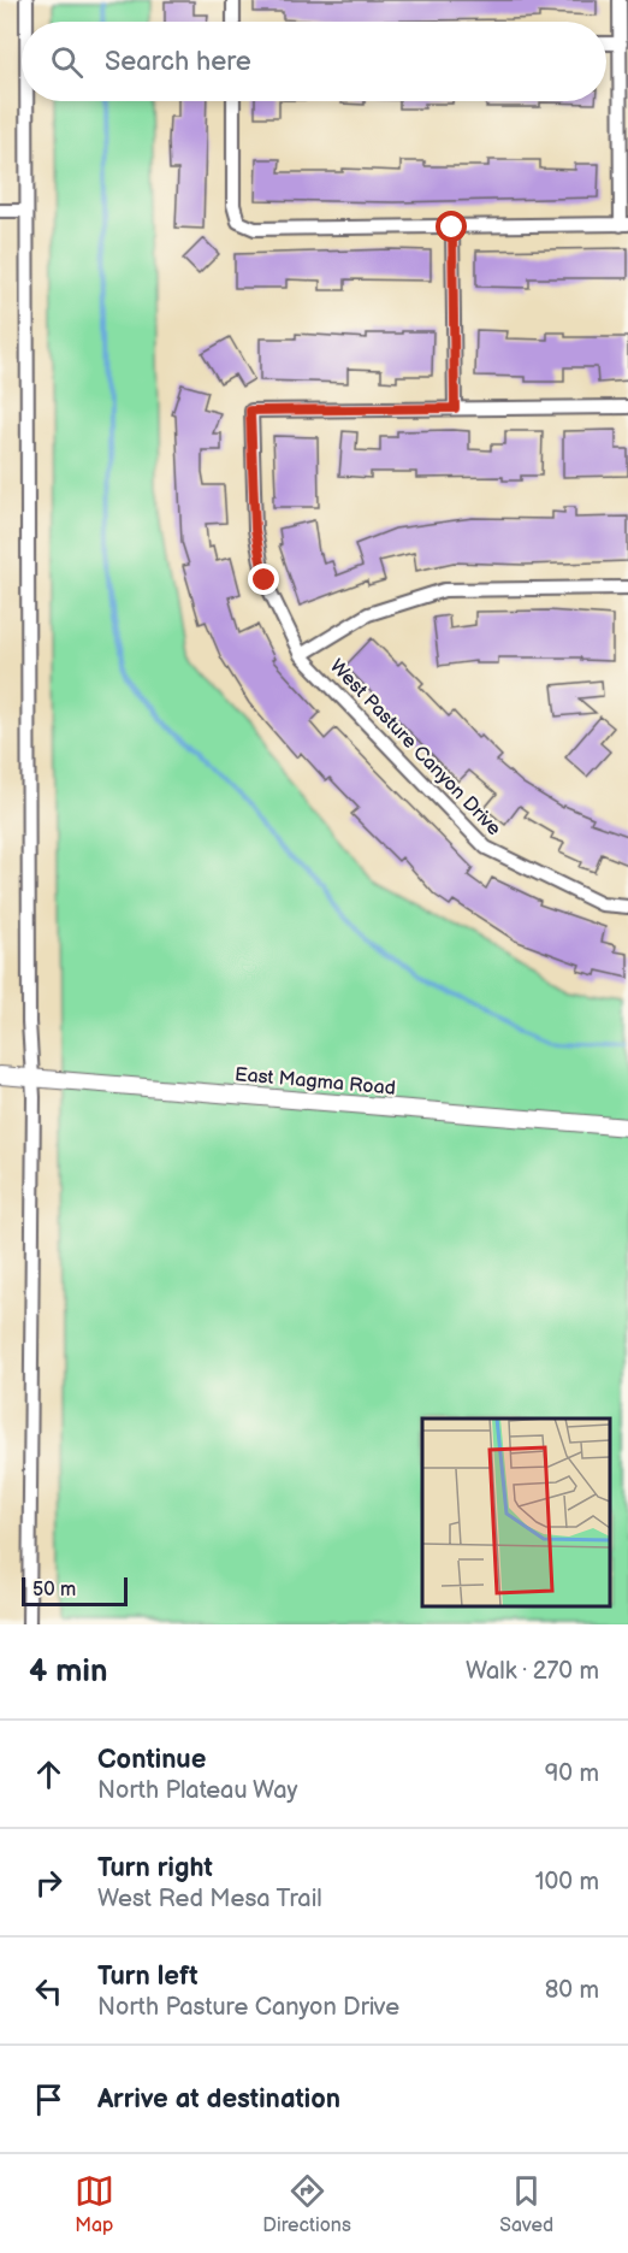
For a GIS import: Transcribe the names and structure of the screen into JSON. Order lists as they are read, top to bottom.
{
  "streets": {
    "street": ["West Pasture Canyon Drive", "East Magma Road"]
  },
  "scale_bar": "50 m",
  "page": {
    "search": "Search here",
    "scale": "50 m",
    "heading": ["4 min", "Walk · 270 m"],
    "list": [
      ["Continue", "North Plateau Way", "90 m"],
      ["Turn right", "West Red Mesa Trail", "100 m"],
      ["Turn left", "North Pasture Canyon Drive", "80 m"],
      "Arrive at destination"
    ],
    "nav": ["Map", "Directions", "Saved"]
  }
}
